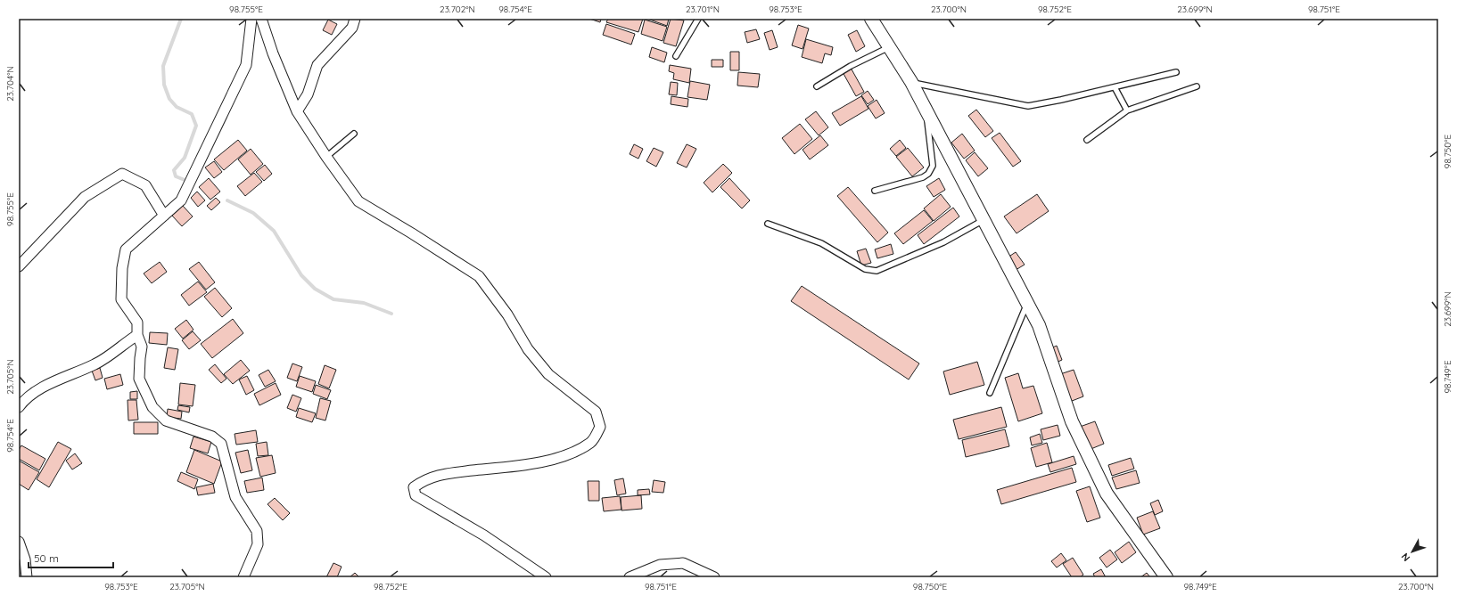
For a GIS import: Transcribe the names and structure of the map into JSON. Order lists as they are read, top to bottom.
{
  "scale_bar": "50 m",
  "north": "bottom left",
  "coordinates": [
    "98.755°E",
    "23.702°N",
    "98.754°E",
    "23.701°N",
    "98.753°E",
    "23.700°N",
    "98.752°E",
    "23.699°N",
    "98.751°E",
    "23.704°N",
    "98.750°E",
    "23.705°N",
    "98.749°E"
  ]
}
